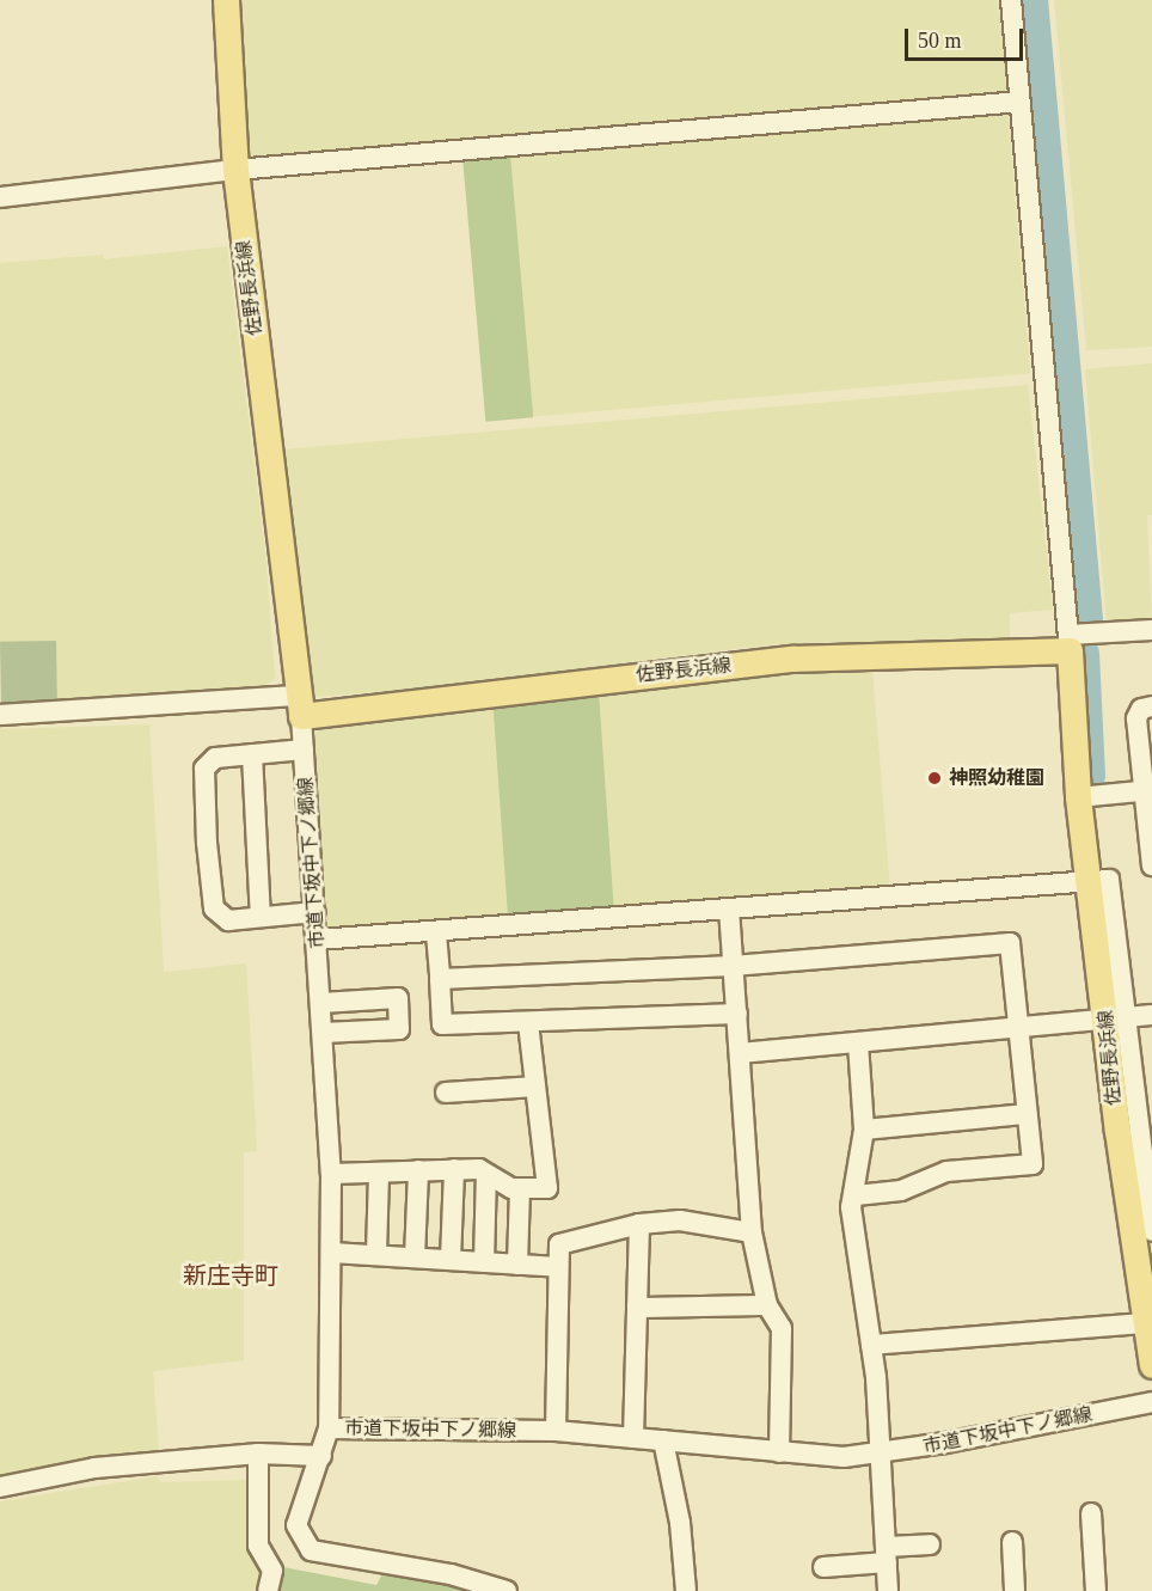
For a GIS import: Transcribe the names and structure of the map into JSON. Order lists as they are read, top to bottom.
{
  "streets": {
    "main road": ["佐野長浜線"],
    "street": ["市道下坂中下ノ郷線"]
  },
  "crossings": [
    ["佐野長浜線", "市道下坂中下ノ郷線"]
  ],
  "districts": ["新庄寺町"],
  "places": ["神照幼稚園"],
  "scale_bar": "50 m"
}
